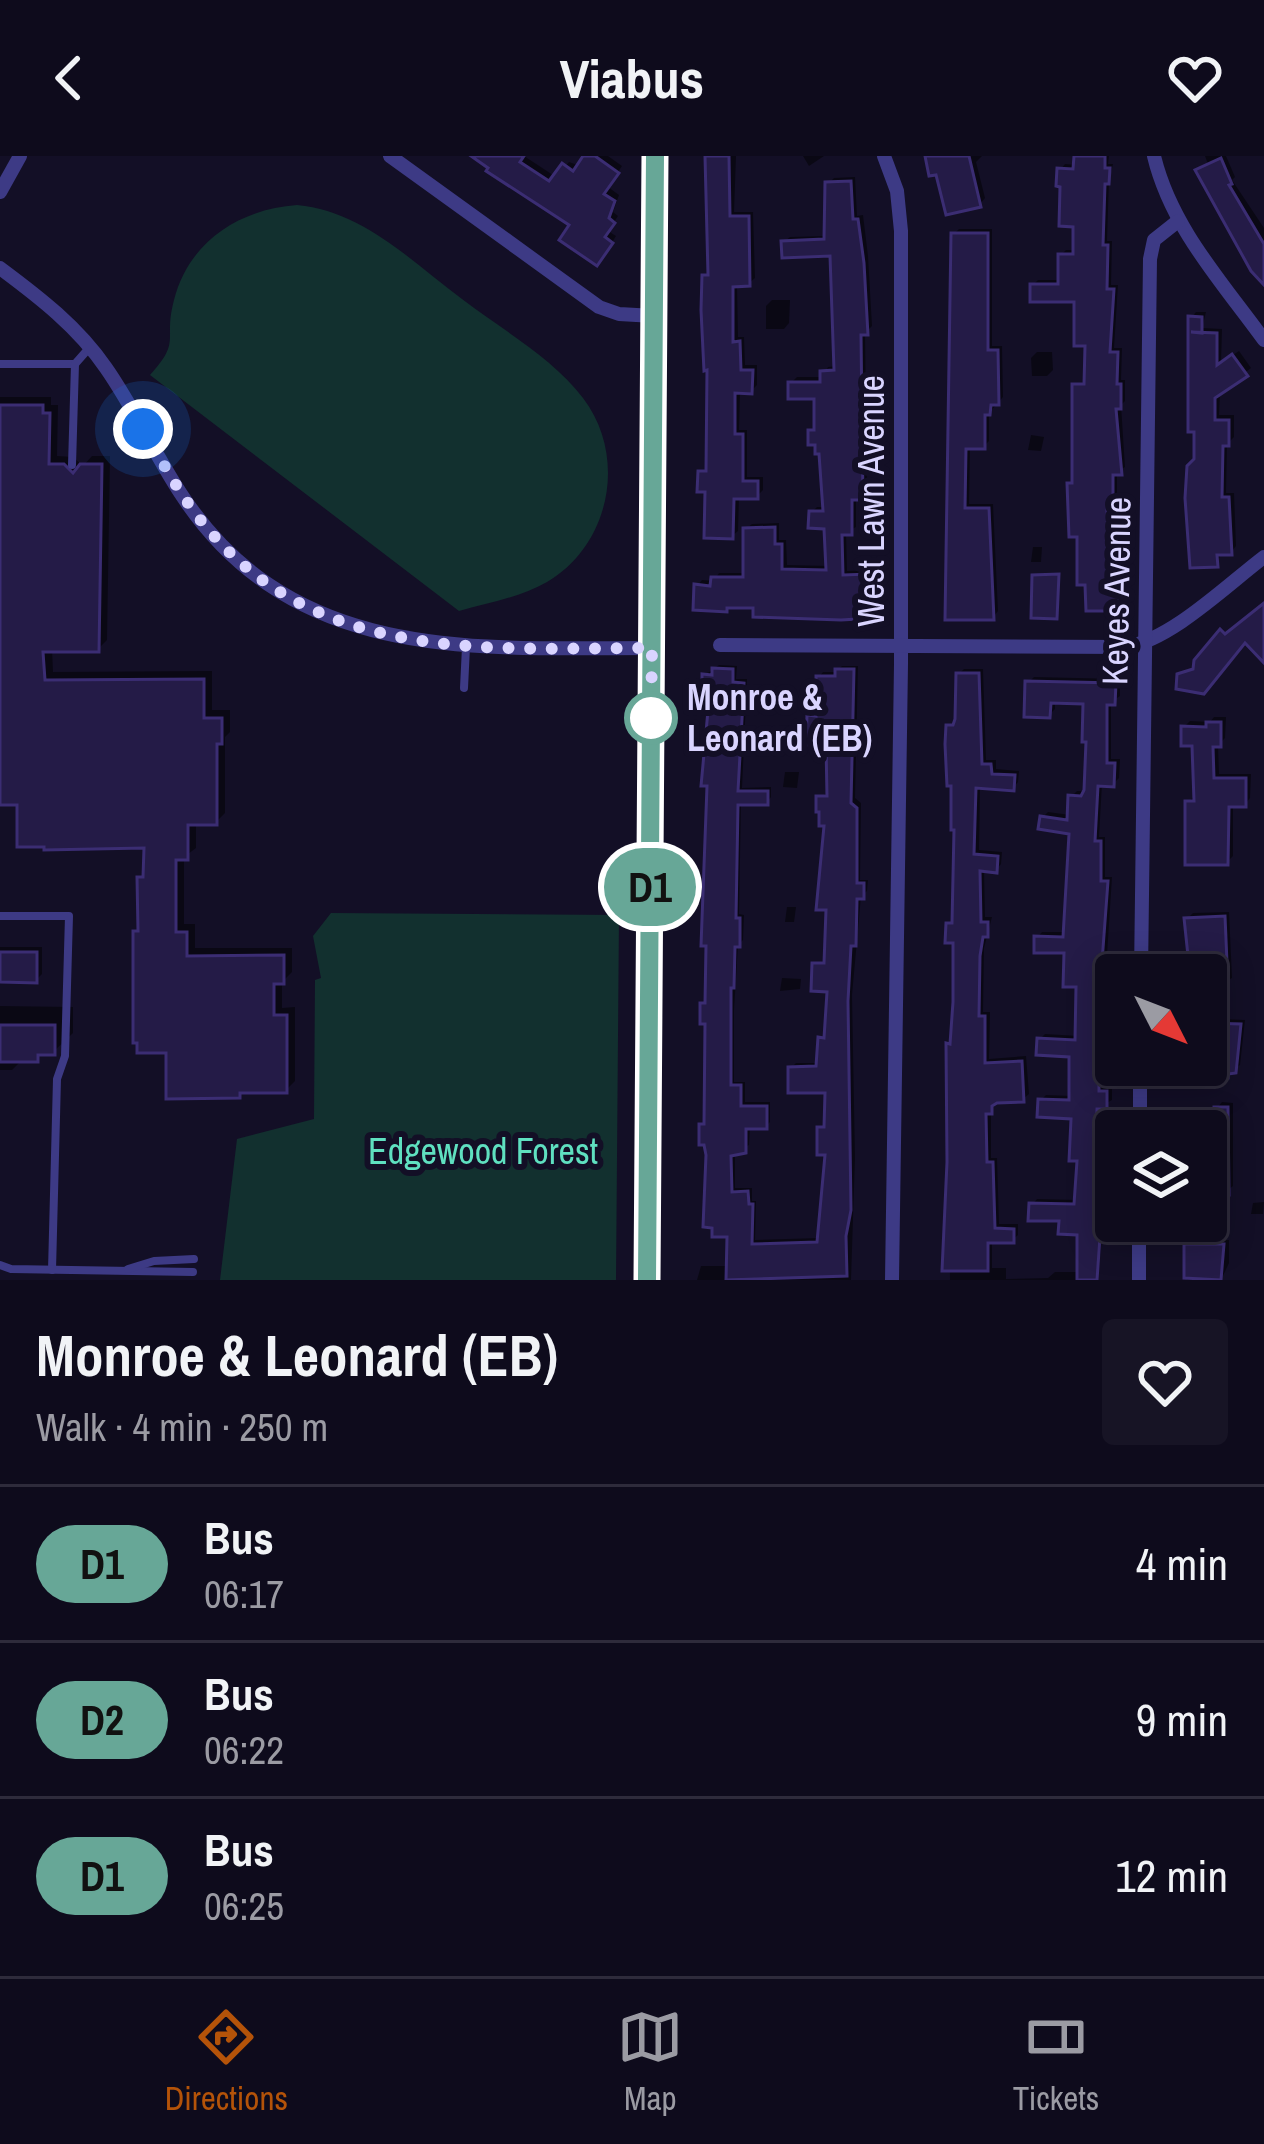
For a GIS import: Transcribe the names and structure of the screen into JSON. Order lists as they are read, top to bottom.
{
  "streets": {
    "street": ["West Lawn Avenue", "Keyes Avenue"]
  },
  "parks": ["Edgewood Forest"],
  "places": ["Monroe & Leonard (EB)"],
  "lines": ["bus line D1"],
  "north": "bottom right",
  "page": {
    "header": "Viabus",
    "on_map": "D1",
    "heading": ["Monroe & Leonard (EB)", "Walk · 4 min · 250 m"],
    "list": [
      {
        "mark": "D1",
        "name": "Bus",
        "note": "06:17",
        "value": "4 min"
      },
      {
        "mark": "D2",
        "name": "Bus",
        "note": "06:22",
        "value": "9 min"
      },
      {
        "mark": "D1",
        "name": "Bus",
        "note": "06:25",
        "value": "12 min"
      }
    ],
    "tabs": ["Directions", "Map", "Tickets"]
  }
}
